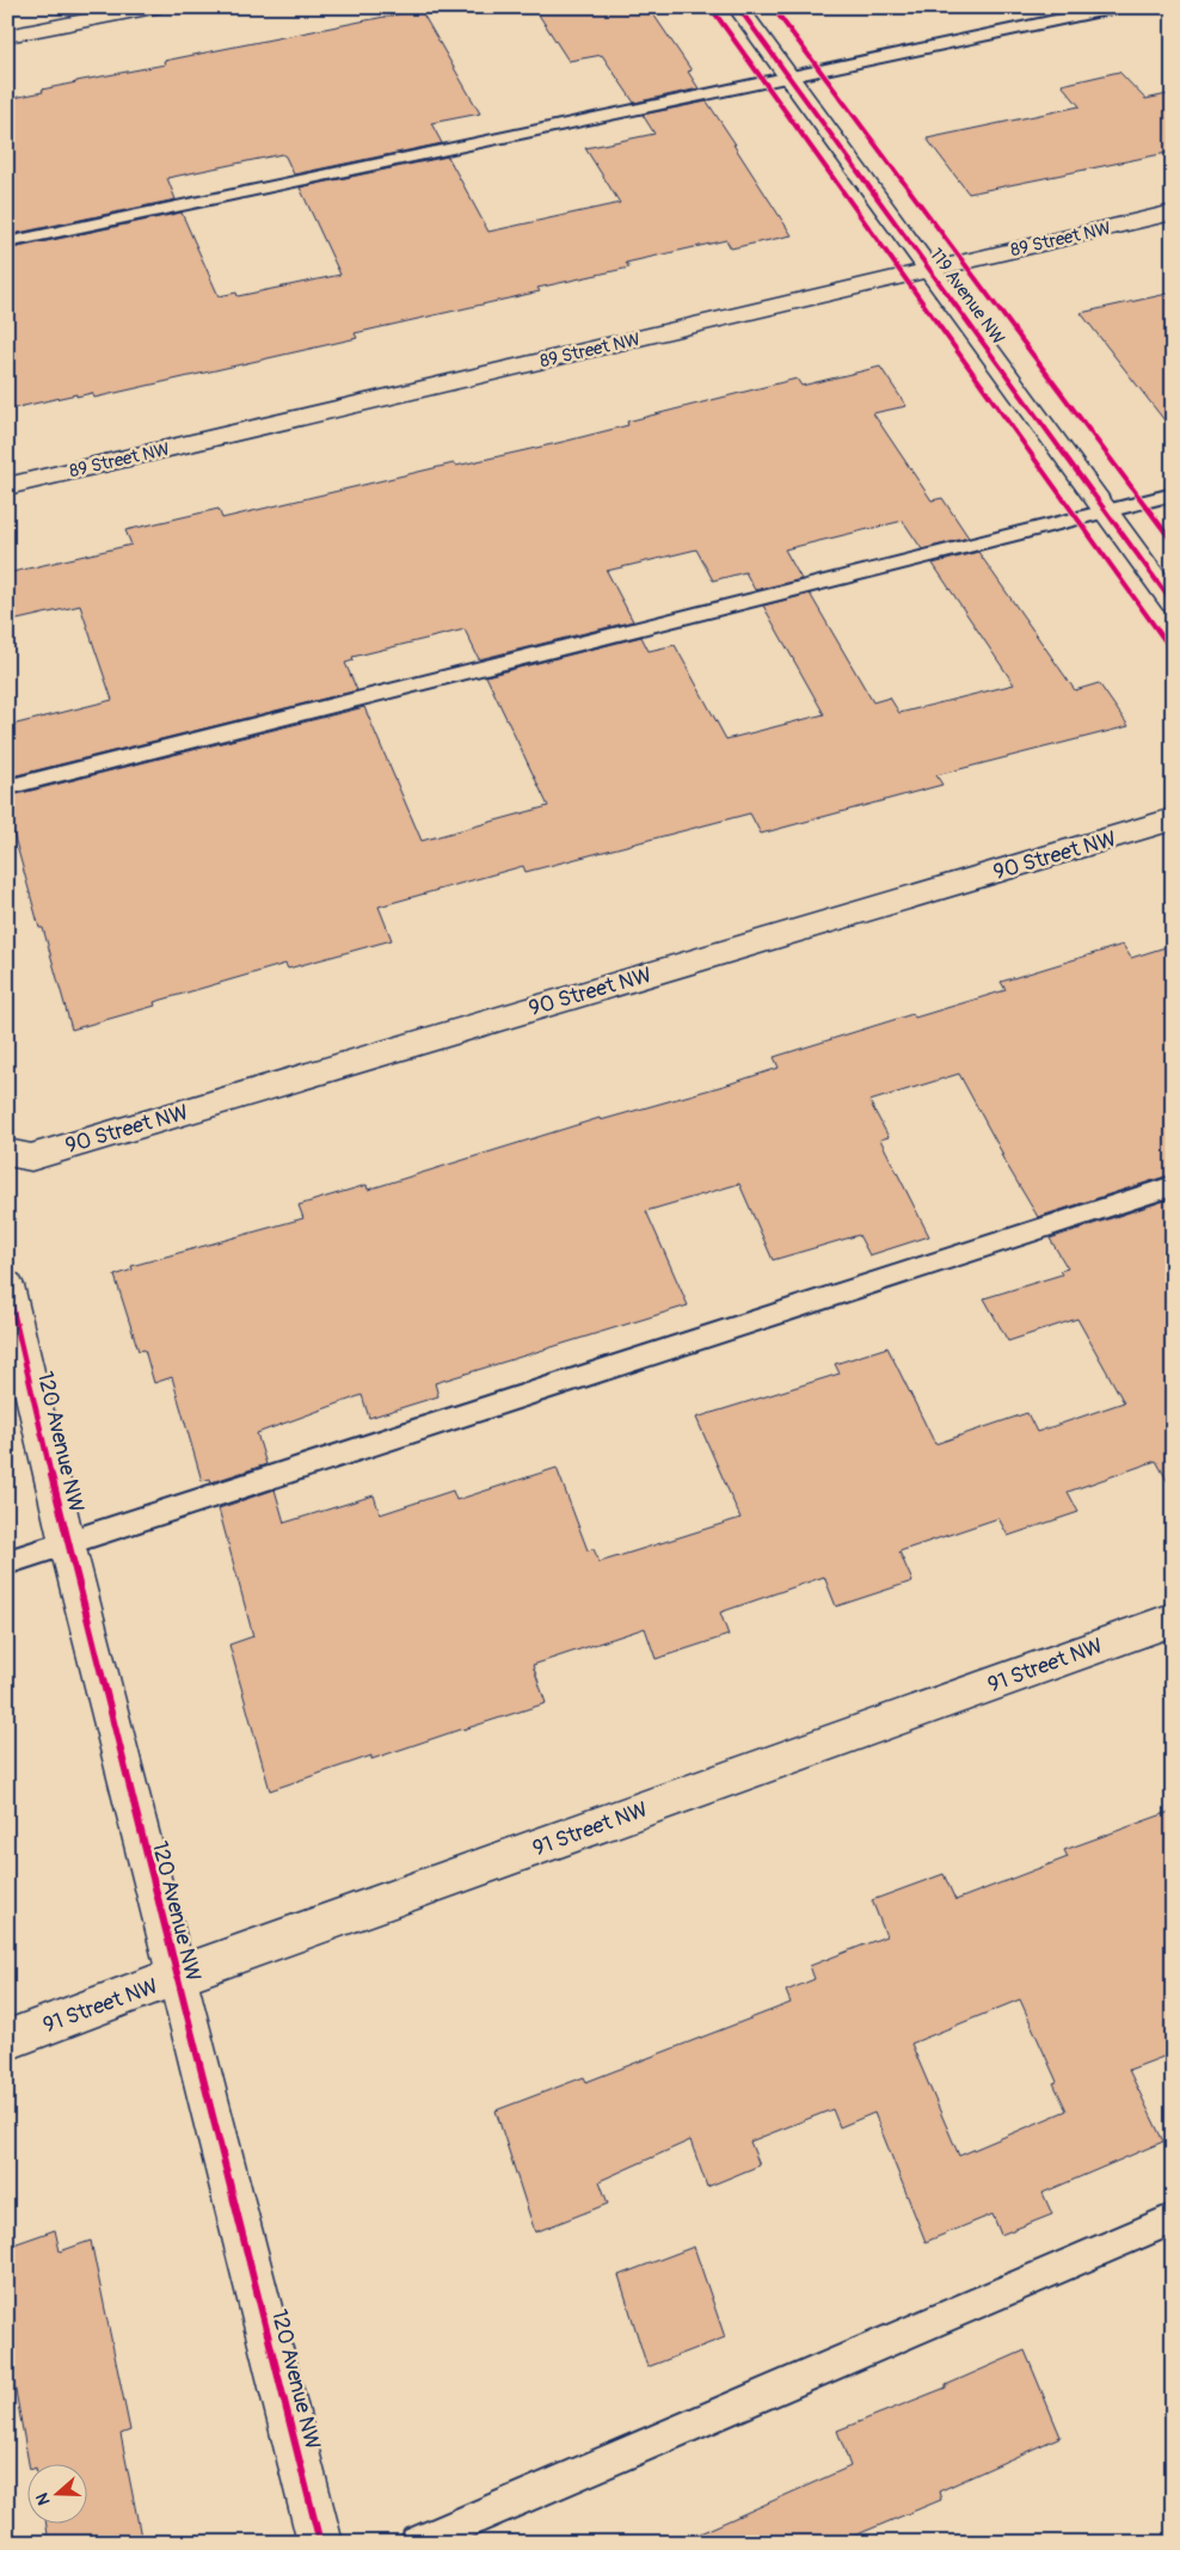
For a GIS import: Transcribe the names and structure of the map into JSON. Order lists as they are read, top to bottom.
{
  "streets": {
    "street": [
      "89 Street NW",
      "119 Avenue NW",
      "90 Street NW",
      "120 Avenue NW",
      "91 Street NW"
    ]
  },
  "crossings": [
    ["89 Street NW", "119 Avenue NW"],
    ["120 Avenue NW", "91 Street NW"]
  ],
  "north": "left"
}
